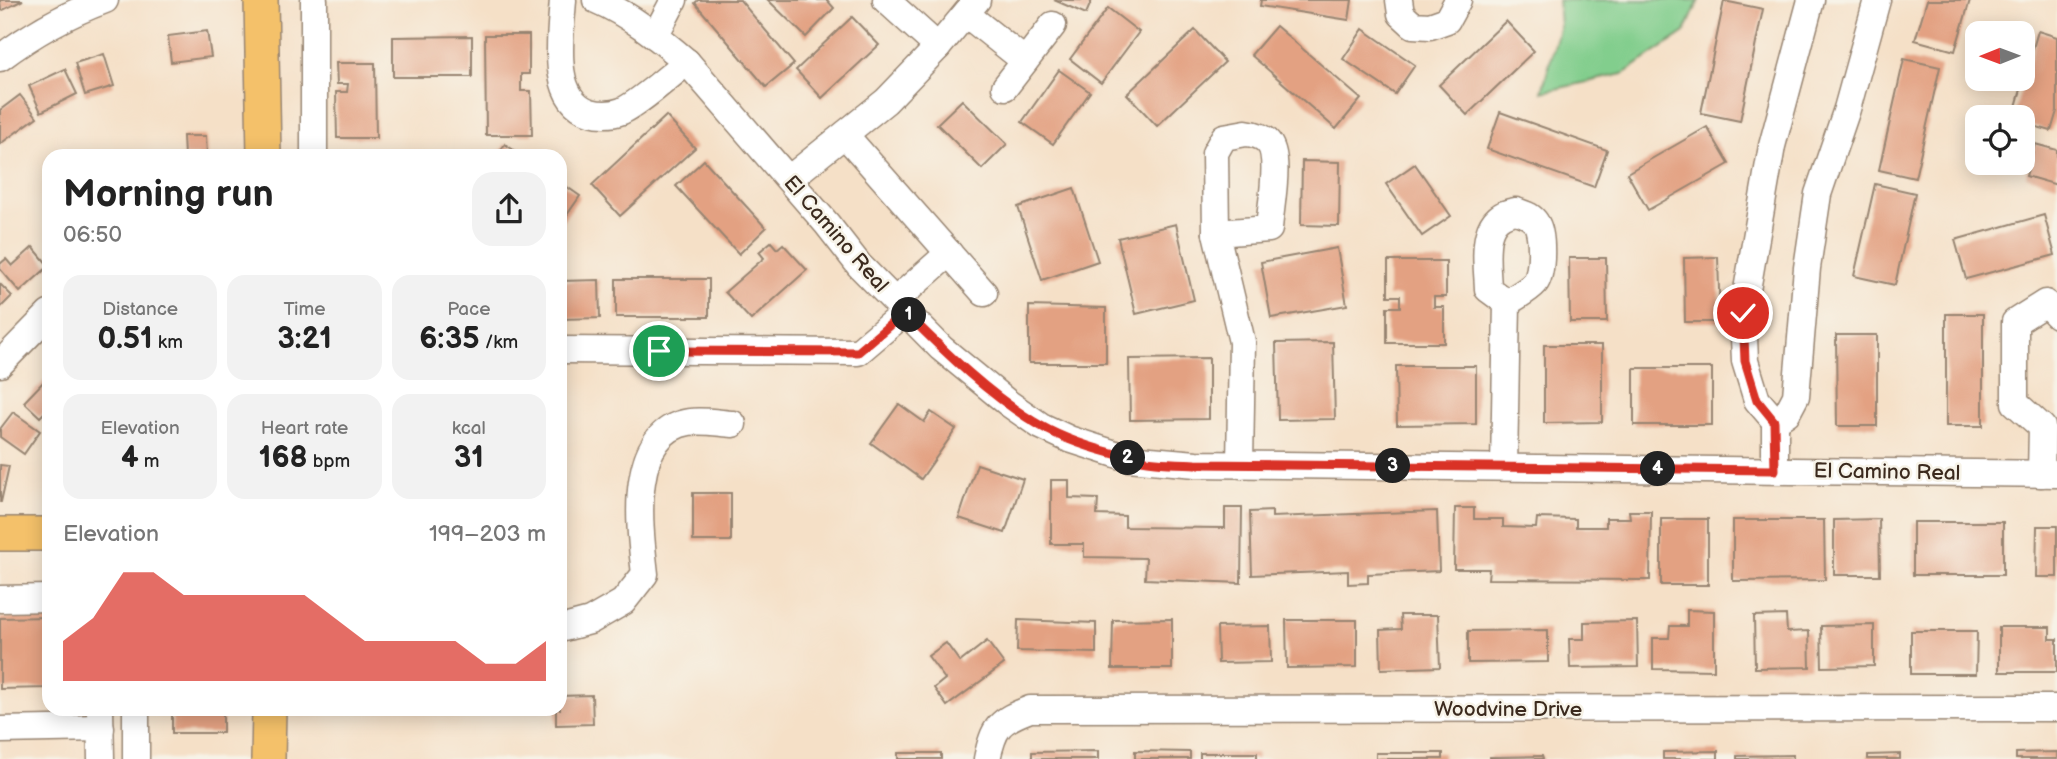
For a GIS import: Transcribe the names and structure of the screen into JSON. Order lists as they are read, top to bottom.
{
  "streets": {
    "street": ["El Camino Real", "Woodvine Drive"]
  },
  "north": "left",
  "page": {
    "heading": ["Morning run", "06:50"],
    "stats": [
      ["Distance", "0.51 km"],
      ["Time", "3:21"],
      ["Pace", "6:35 /km"],
      ["Elevation", "4 m"],
      ["Heart rate", "168 bpm"],
      ["kcal", "31"]
    ],
    "pins": [
      "1",
      "2",
      "3",
      "4"
    ],
    "chart": ["Elevation", "199–203 m"]
  }
}
